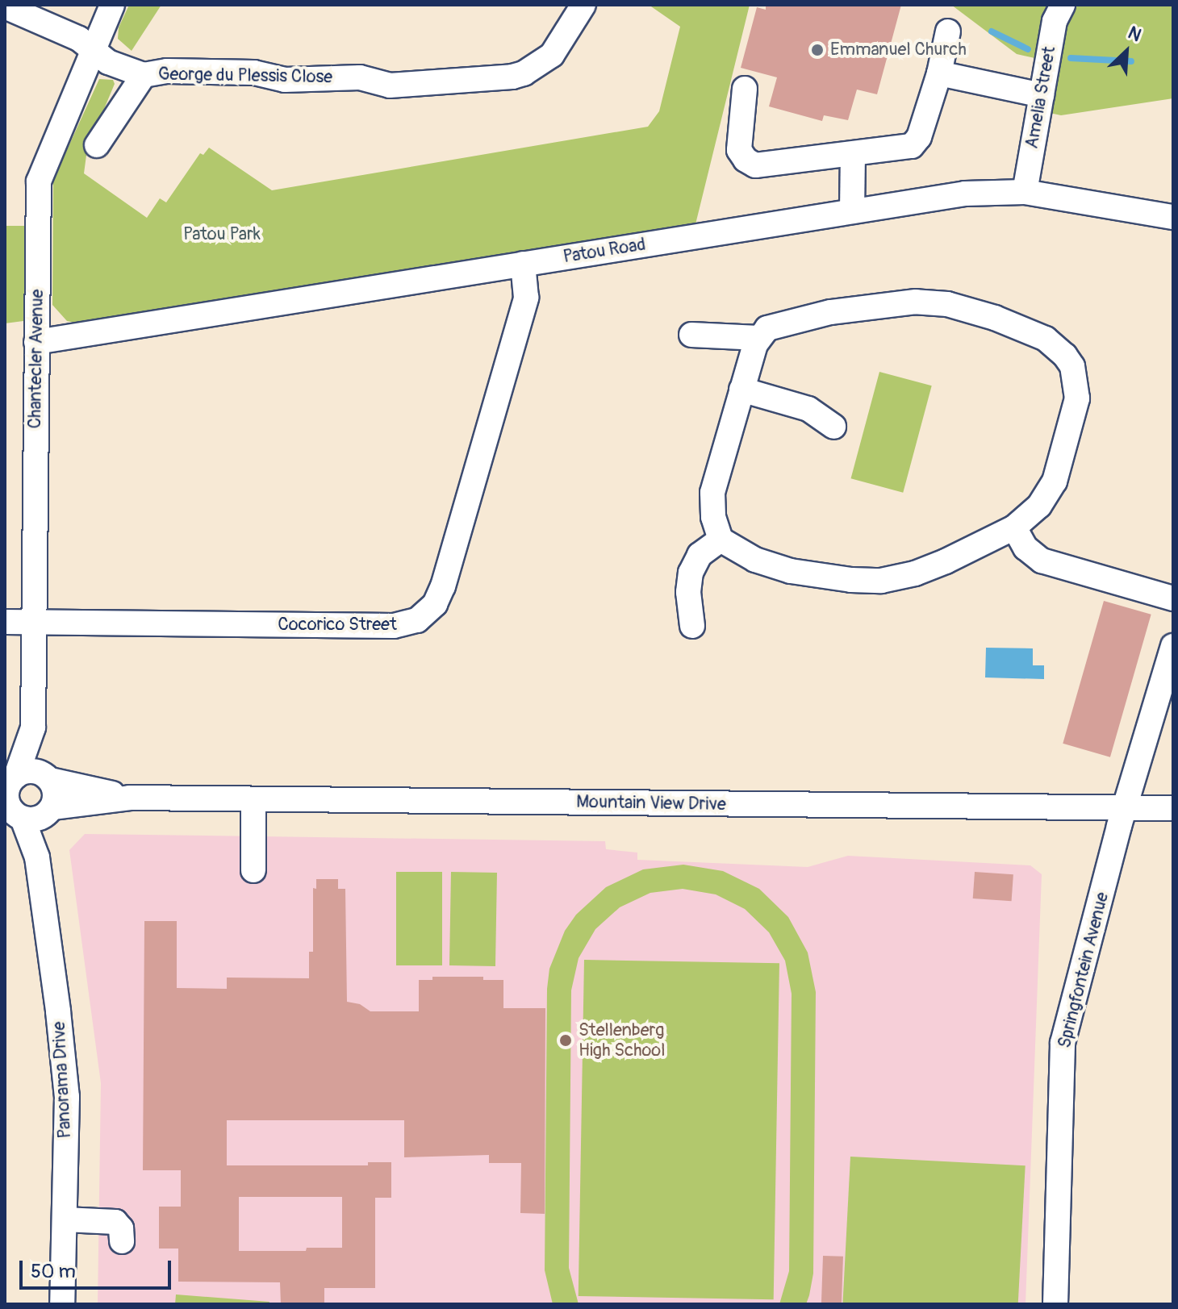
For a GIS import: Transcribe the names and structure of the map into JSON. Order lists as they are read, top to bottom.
{
  "streets": {
    "street": [
      "George du Plessis Close",
      "Amelia Street",
      "Patou Road",
      "Chantecler Avenue",
      "Cocorico Street",
      "Mountain View Drive",
      "Springfontein Avenue",
      "Panorama Drive"
    ]
  },
  "crossings": [
    ["George du Plessis Close", "Chantecler Avenue"],
    ["Amelia Street", "Patou Road"],
    ["Patou Road", "Chantecler Avenue"],
    ["Patou Road", "Cocorico Street"],
    ["Chantecler Avenue", "Cocorico Street"],
    ["Chantecler Avenue", "Mountain View Drive"],
    ["Chantecler Avenue", "Panorama Drive"],
    ["Mountain View Drive", "Springfontein Avenue"],
    ["Mountain View Drive", "Panorama Drive"]
  ],
  "parks": ["Patou Park"],
  "places": ["Emmanuel Church", "Stellenberg High School"],
  "scale_bar": "50 m",
  "north": "top right"
}
